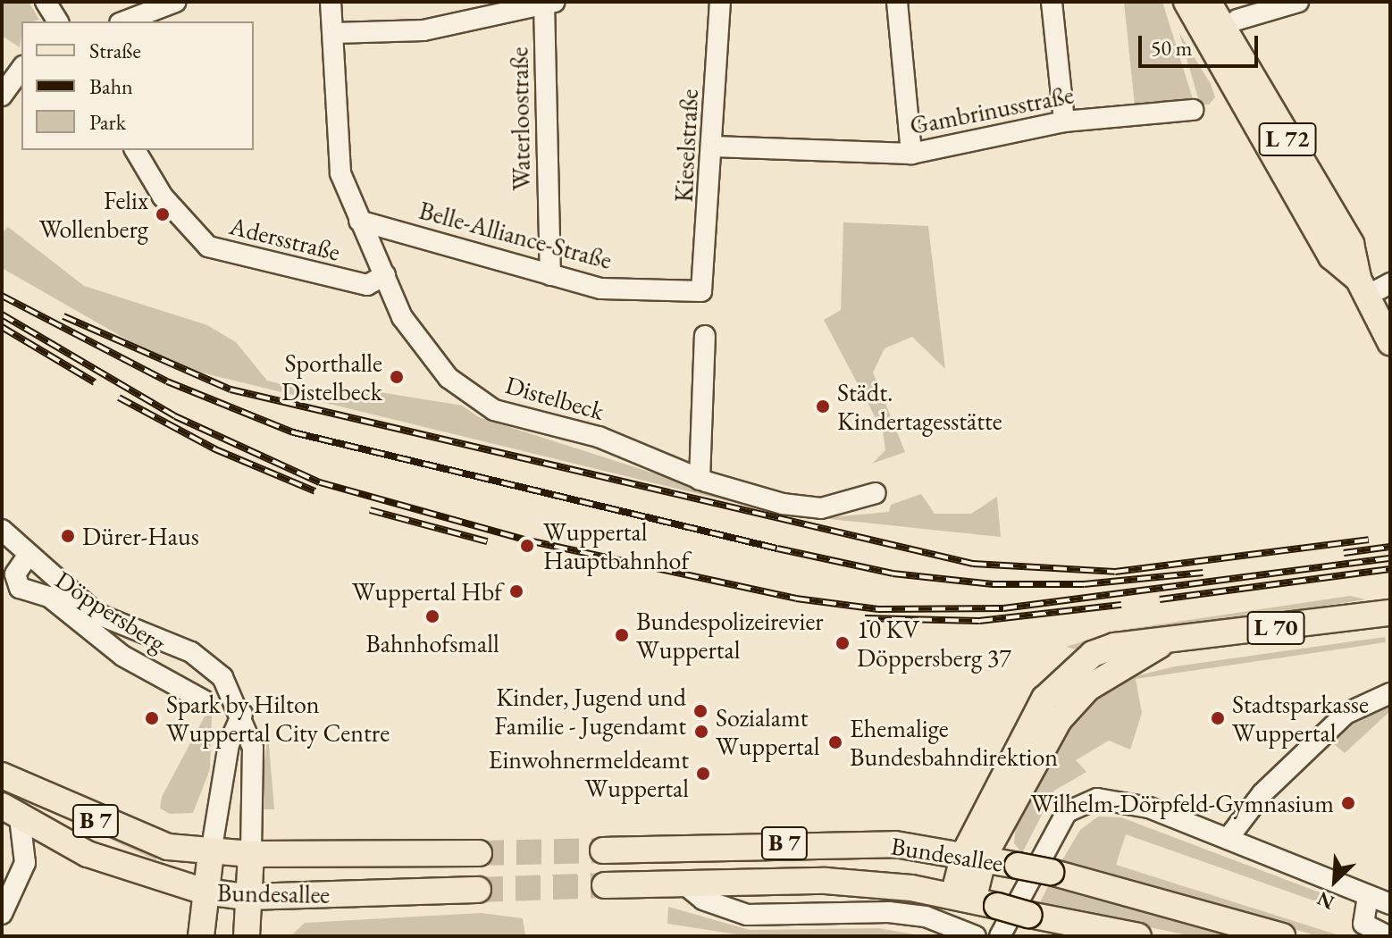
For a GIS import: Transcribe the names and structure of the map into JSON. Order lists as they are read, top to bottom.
{
  "streets": {
    "main road": [
      "L 72",
      "L 70",
      "B 7",
      "Bundesallee"
    ],
    "street": [
      "Gambrinusstraße",
      "Waterloostraße",
      "Kieselstraße",
      "Belle-Alliance-Straße",
      "Adersstraße",
      "Distelbeck",
      "Döppersberg"
    ]
  },
  "crossings": [
    ["Gambrinusstraße", "Kieselstraße"],
    ["Waterloostraße", "Belle-Alliance-Straße"],
    ["Kieselstraße", "Belle-Alliance-Straße"],
    ["Belle-Alliance-Straße", "Distelbeck"],
    ["Adersstraße", "Distelbeck"],
    ["Döppersberg", "Bundesallee"],
    ["L 70", "Bundesallee"],
    ["B 7", "Bundesallee"]
  ],
  "places": [
    "Felix Wollenberg",
    "Sporthalle Distelbeck",
    "Städt. Kindertagesstätte",
    "Dürer-Haus",
    "Wuppertal Hauptbahnhof",
    "Wuppertal Hbf",
    "Bahnhofsmall",
    "Bundespolizeirevier Wuppertal",
    "10 KV Döppersberg 37",
    "Kinder, Jugend und Familie - Jugendamt",
    "Spark by Hilton Wuppertal City Centre",
    "Stadtsparkasse Wuppertal",
    "Sozialamt Wuppertal",
    "Ehemalige Bundesbahndirektion",
    "Einwohnermeldeamt Wuppertal",
    "Wilhelm-Dörpfeld-Gymnasium"
  ],
  "legend": ["Straße", "Bahn", "Park"],
  "scale_bar": "50 m",
  "north": "bottom left"
}
